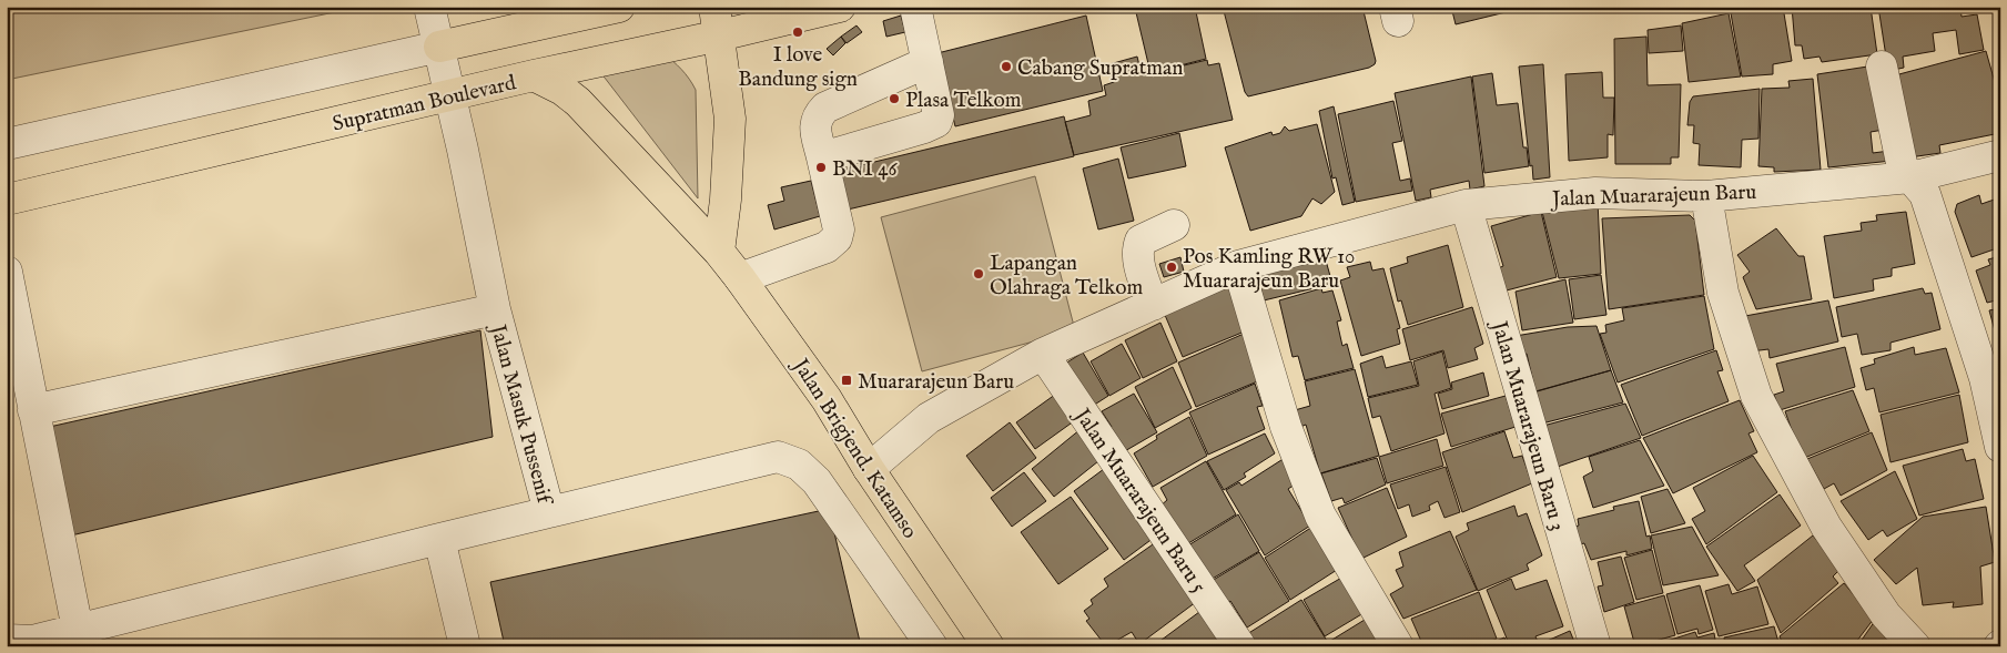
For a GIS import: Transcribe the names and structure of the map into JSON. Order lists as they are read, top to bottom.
{
  "streets": {
    "main road": ["Supratman Boulevard", "Jalan Brigjend. Katamso"],
    "street": [
      "Jalan Muararajeun Baru",
      "Jalan Masuk Pussenif",
      "Jalan Muararajeun Baru 3",
      "Jalan Muararajeun Baru 5"
    ]
  },
  "crossings": [
    ["Supratman Boulevard", "Jalan Masuk Pussenif"],
    ["Supratman Boulevard", "Jalan Brigjend. Katamso"],
    ["Jalan Muararajeun Baru", "Jalan Muararajeun Baru 3"],
    ["Jalan Muararajeun Baru", "Jalan Brigjend. Katamso"],
    ["Jalan Muararajeun Baru", "Jalan Muararajeun Baru 5"]
  ],
  "places": {
    "other": [
      "I love Bandung sign",
      "Cabang Supratman",
      "Plasa Telkom",
      "BNI 46",
      "Pos Kamling RW 10 Muararajeun Baru",
      "Lapangan Olahraga Telkom"
    ],
    "transit": ["Muararajeun Baru"]
  }
}
